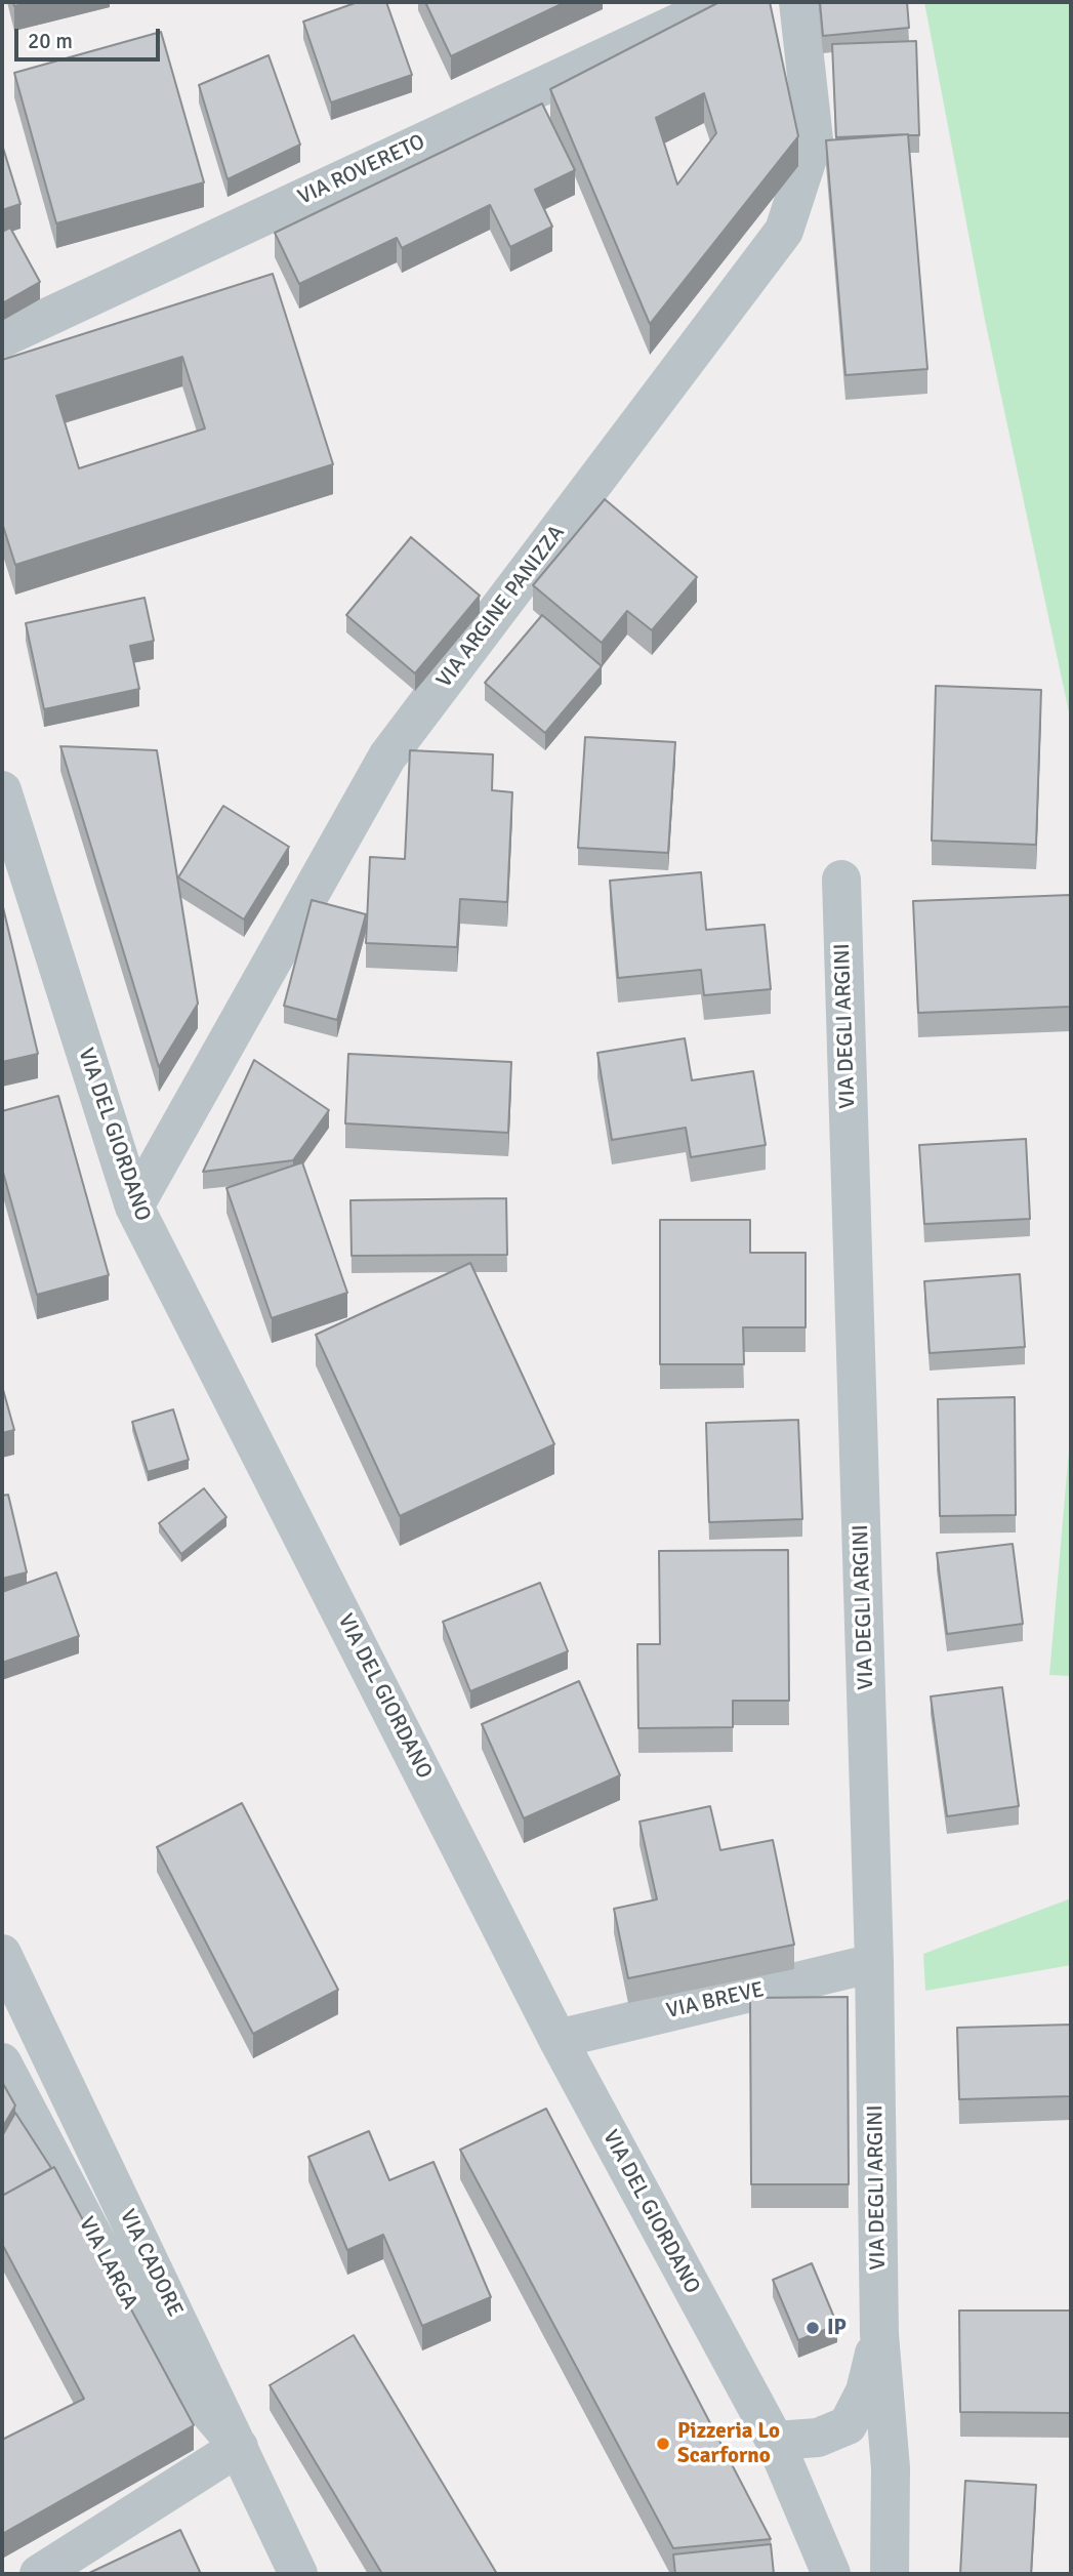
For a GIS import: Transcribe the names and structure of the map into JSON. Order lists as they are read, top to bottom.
{
  "streets": {
    "street": [
      "VIA ROVERETO",
      "VIA ARGINE PANIZZA",
      "VIA DEGLI ARGINI",
      "VIA DEL GIORDANO",
      "VIA BREVE",
      "VIA LARGA",
      "VIA CADORE"
    ]
  },
  "crossings": [
    ["VIA ARGINE PANIZZA", "VIA DEL GIORDANO"],
    ["VIA DEGLI ARGINI", "VIA DEL GIORDANO"],
    ["VIA DEGLI ARGINI", "VIA BREVE"],
    ["VIA DEL GIORDANO", "VIA BREVE"],
    ["VIA LARGA", "VIA CADORE"]
  ],
  "places": ["IP", "Pizzeria Lo Scarforno"],
  "scale_bar": "20 m"
}
